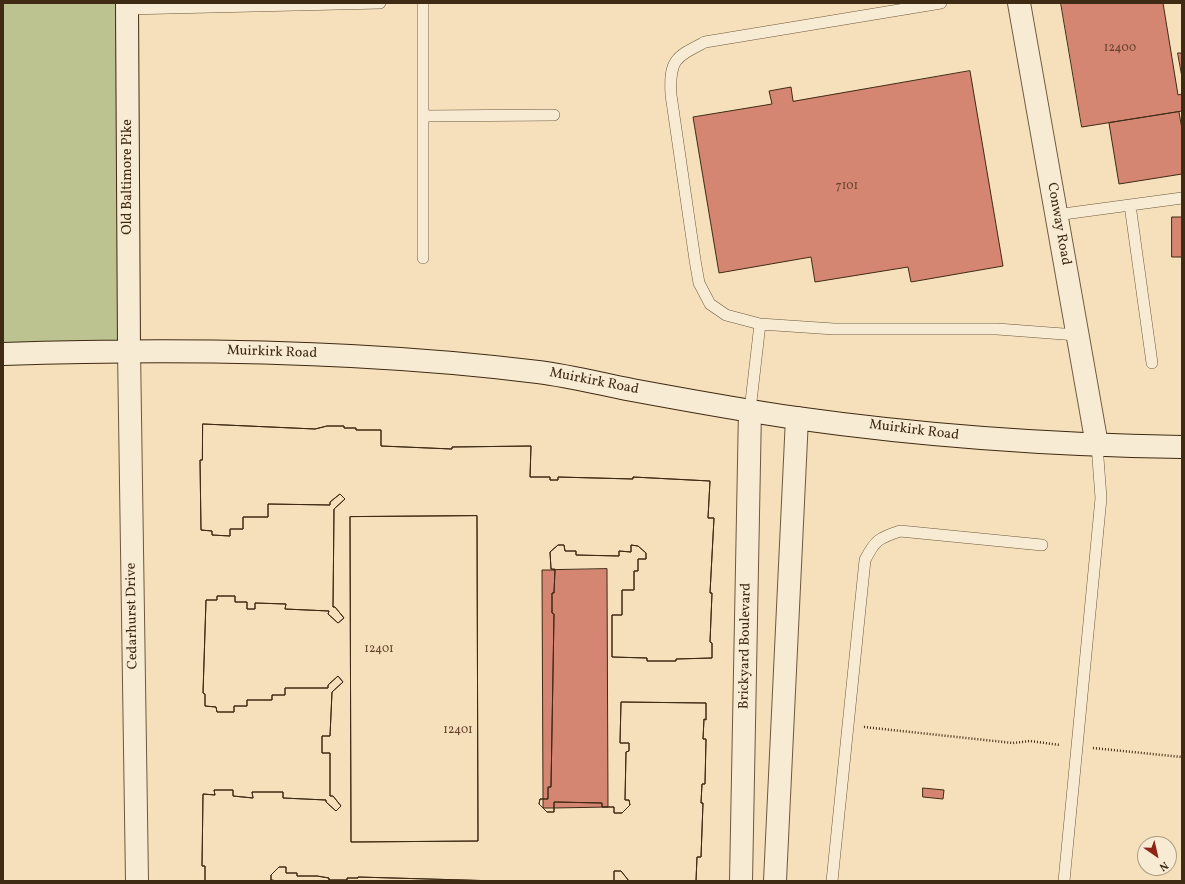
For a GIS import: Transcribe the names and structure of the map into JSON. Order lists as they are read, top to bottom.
{
  "streets": {
    "street": [
      "Old Baltimore Pike",
      "Conway Road",
      "Muirkirk Road",
      "Cedarhurst Drive",
      "Brickyard Boulevard"
    ]
  },
  "crossings": [
    ["Old Baltimore Pike", "Muirkirk Road"],
    ["Old Baltimore Pike", "Cedarhurst Drive"],
    ["Conway Road", "Muirkirk Road"],
    ["Muirkirk Road", "Cedarhurst Drive"],
    ["Muirkirk Road", "Brickyard Boulevard"]
  ],
  "house_numbers": [
    "12400",
    "7101",
    "12401",
    "12401"
  ],
  "north": "bottom right"
}
